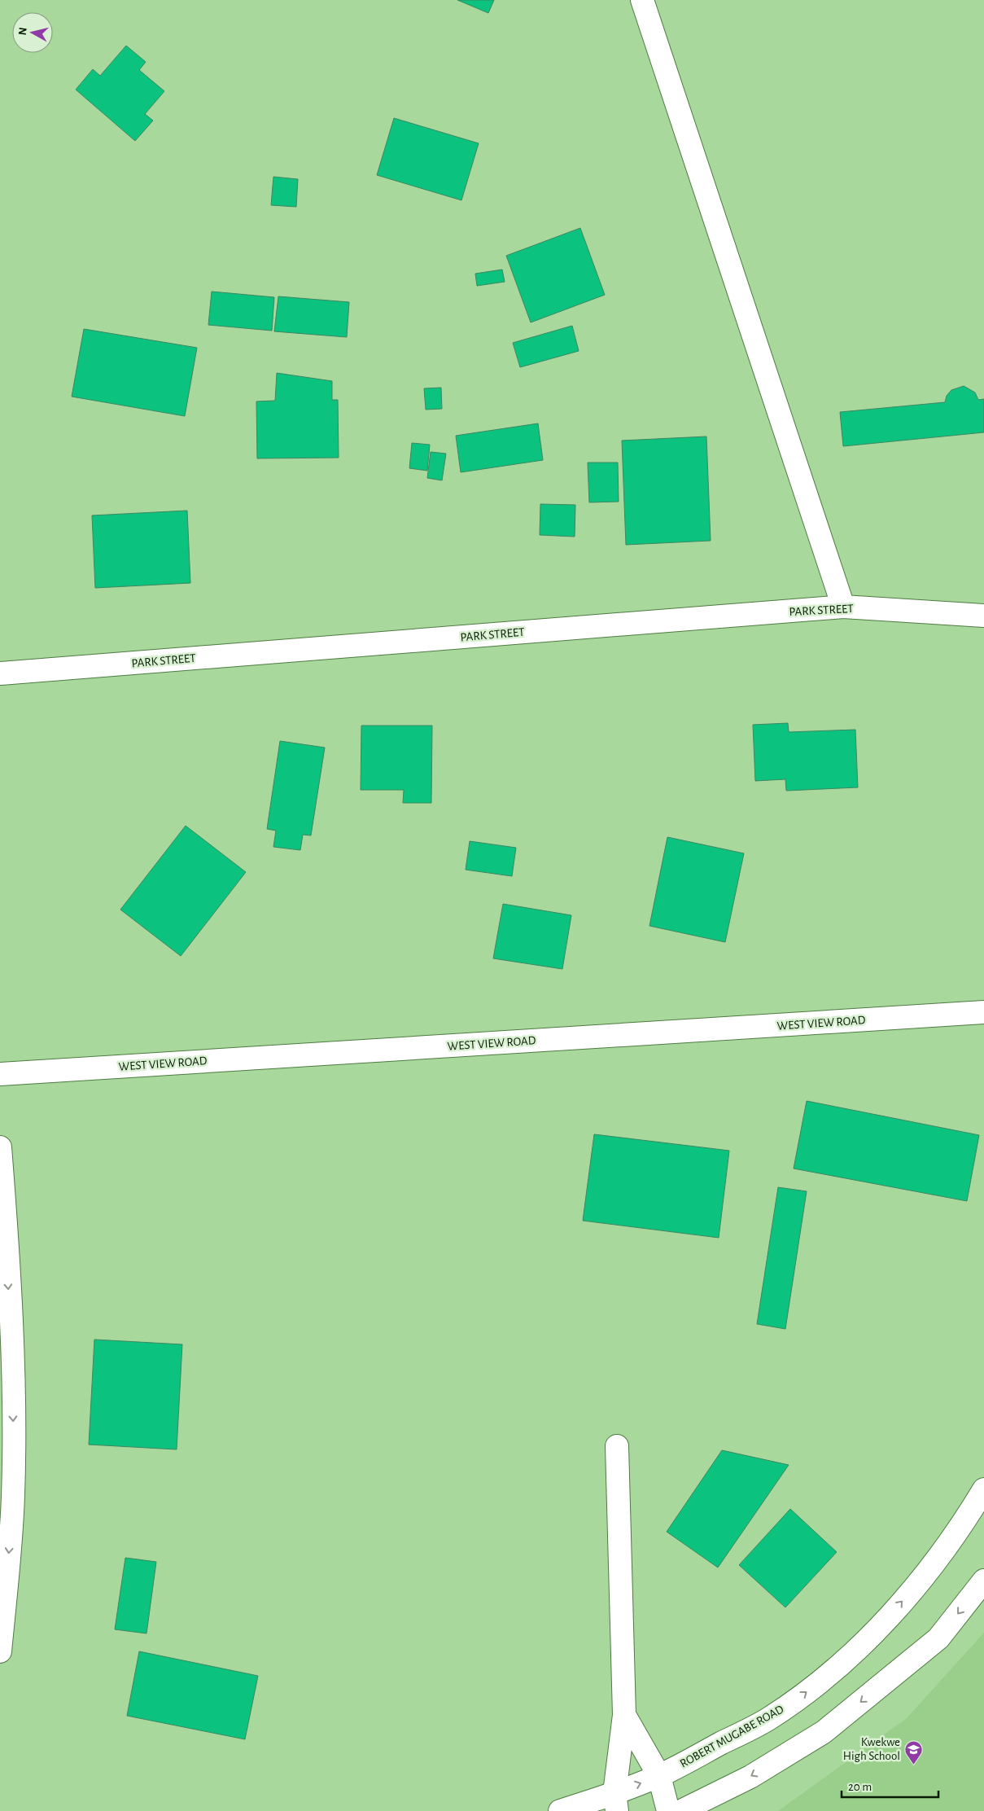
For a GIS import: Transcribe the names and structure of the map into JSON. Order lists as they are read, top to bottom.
{
  "streets": {
    "street": ["PARK STREET", "WEST VIEW ROAD", "ROBERT MUGABE ROAD"]
  },
  "places": {
    "school or university": ["Kwekwe High School"]
  },
  "scale_bar": "20 m",
  "north": "left"
}
